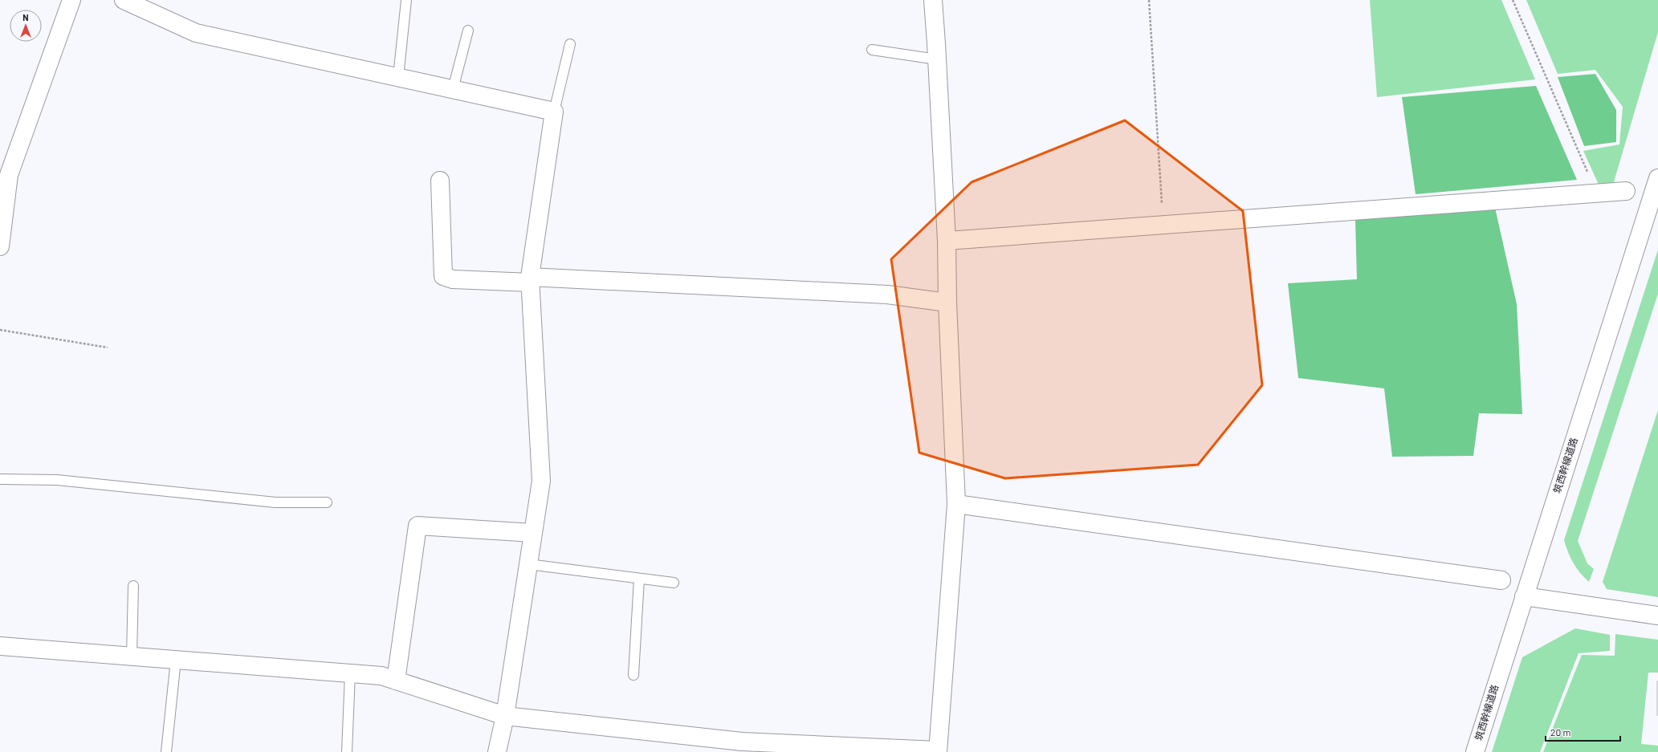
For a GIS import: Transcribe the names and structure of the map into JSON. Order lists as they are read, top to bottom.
{
  "streets": {
    "street": ["筑西幹線道路"]
  },
  "scale_bar": "20 m",
  "north": "top"
}
